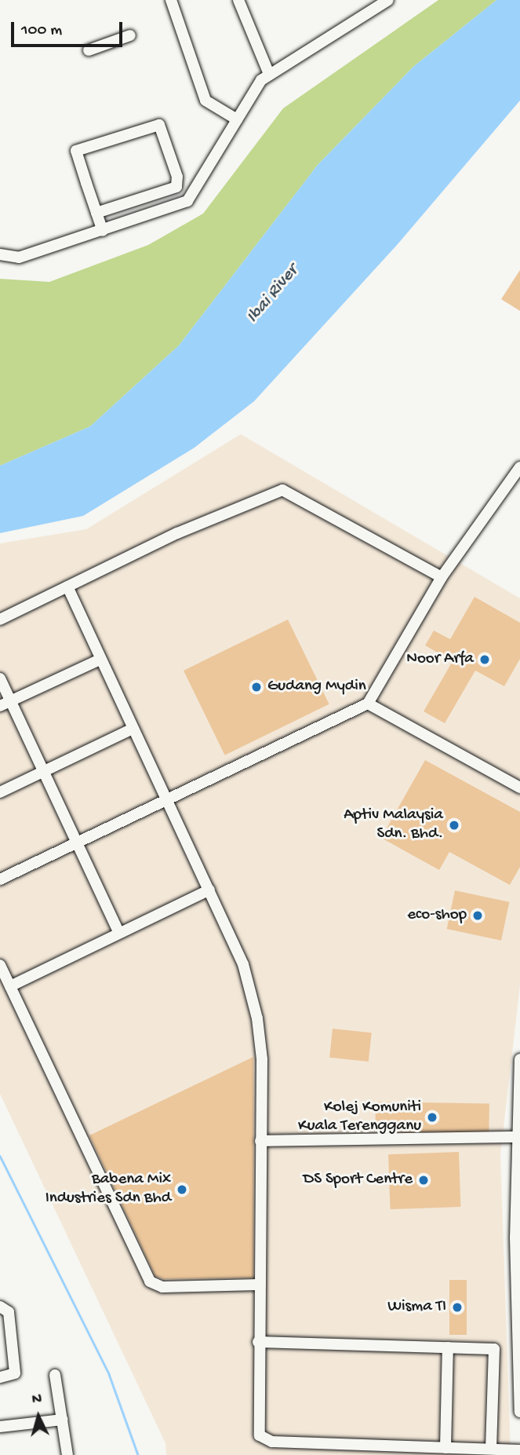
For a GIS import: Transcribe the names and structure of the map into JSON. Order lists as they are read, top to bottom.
{
  "water": ["Ibai River"],
  "places": [
    "Noor Arfa",
    "Gudang Mydin",
    "Aptiv Malaysia Sdn. Bhd.",
    "eco-shop",
    "Kolej Komuniti Kuala Terengganu",
    "DS Sport Centre",
    "Babena Mix Industries Sdn Bhd",
    "Wisma TI"
  ],
  "scale_bar": "100 m",
  "north": "top"
}
